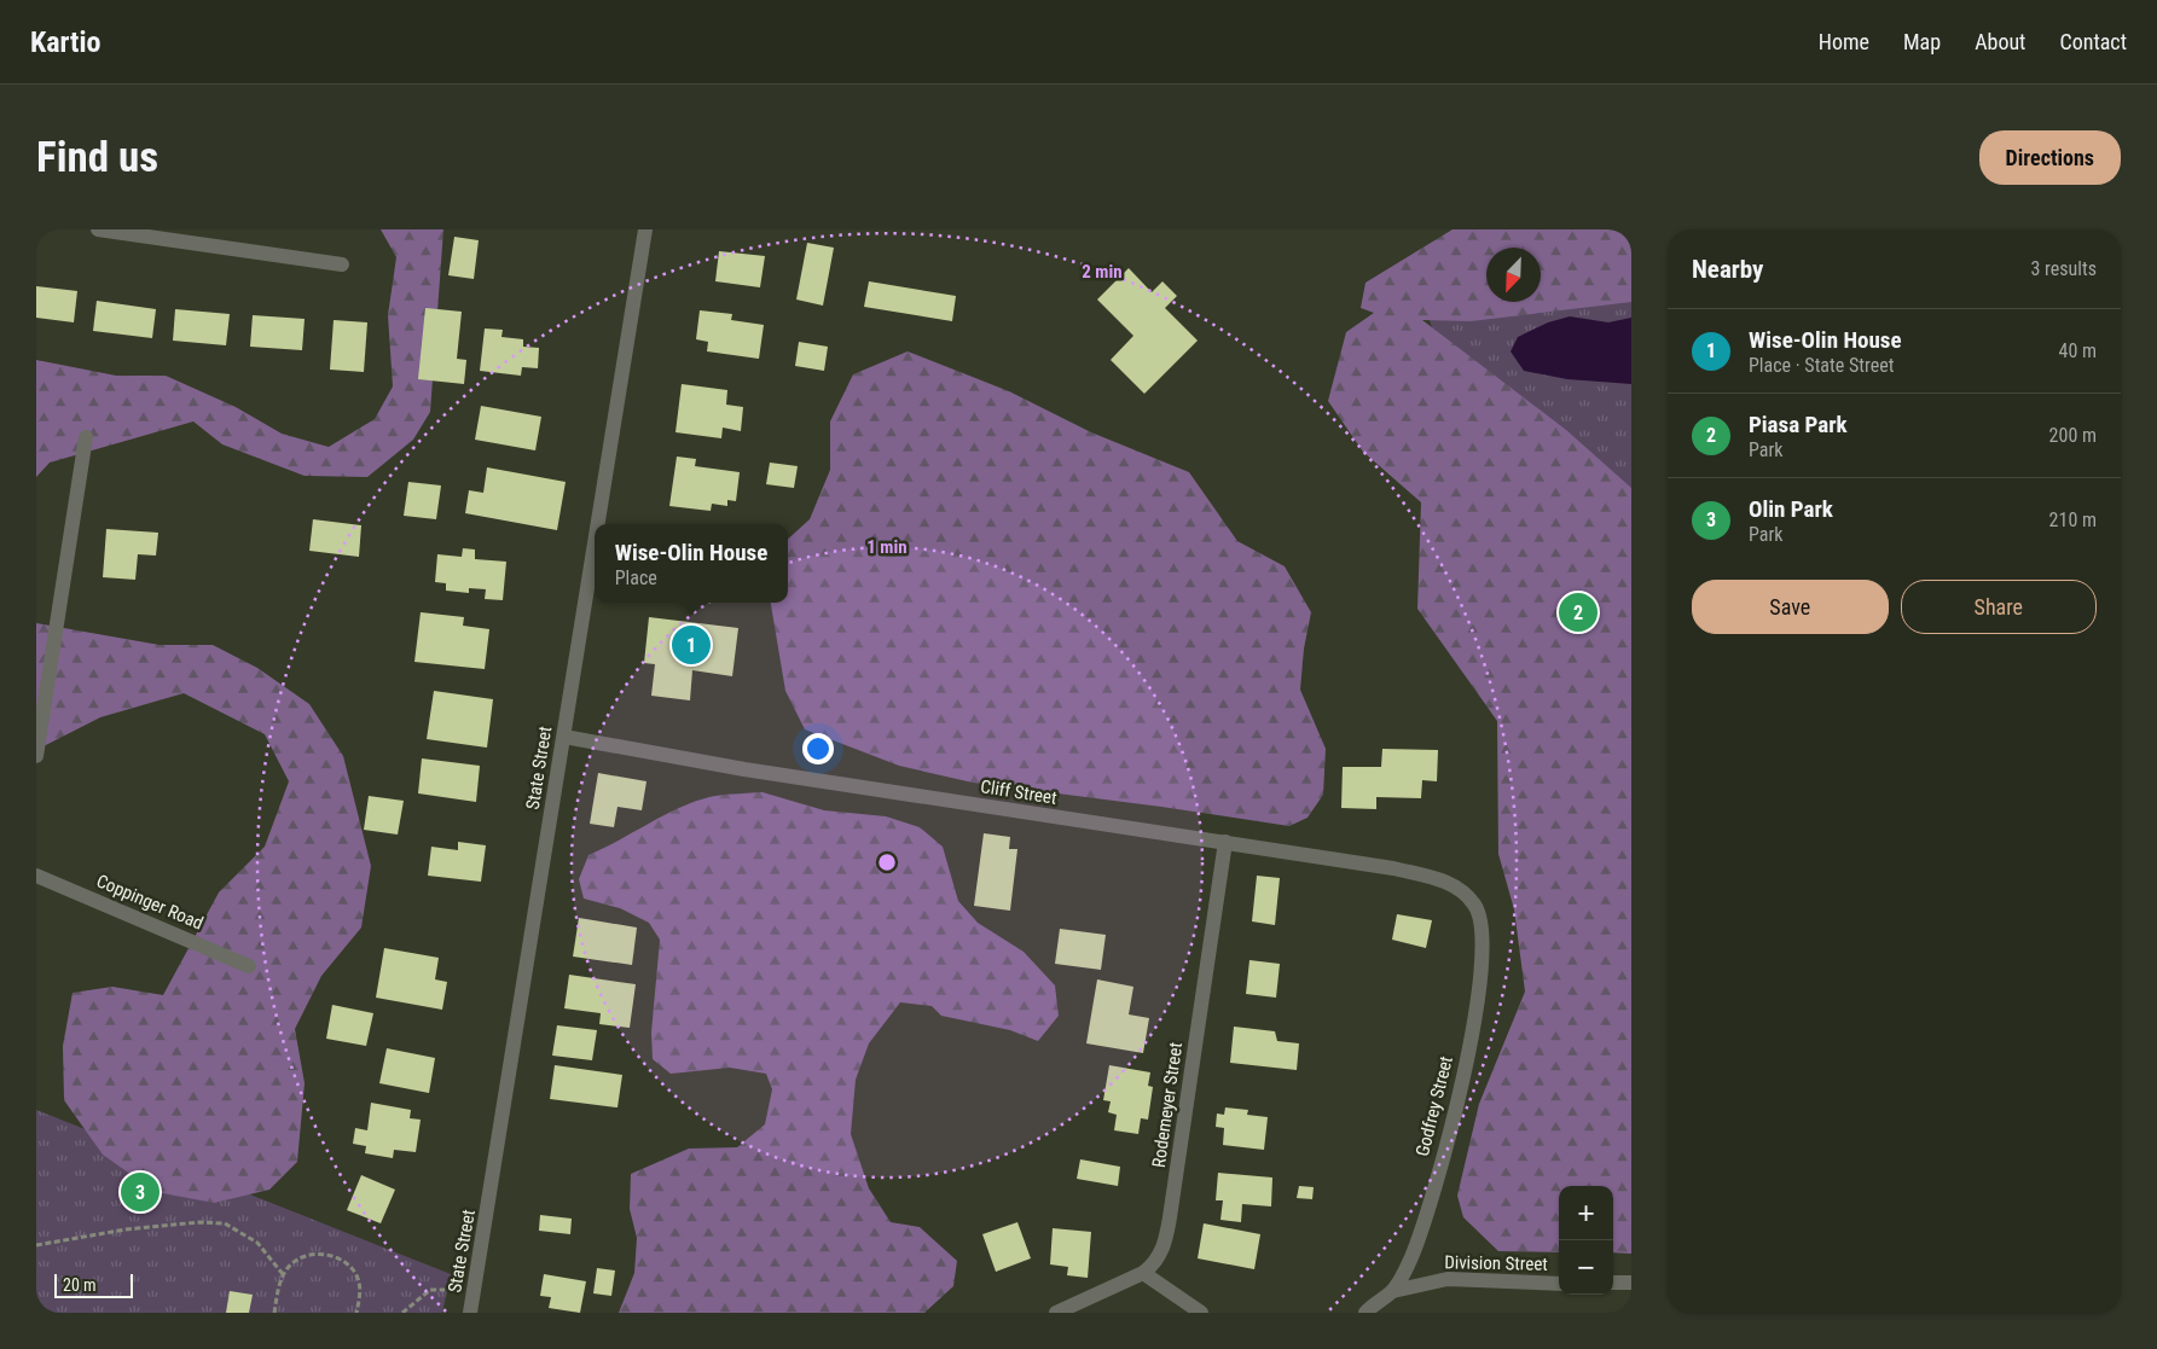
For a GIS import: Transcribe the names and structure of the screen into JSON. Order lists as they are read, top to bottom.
{
  "streets": {
    "street": [
      "State Street",
      "Cliff Street",
      "Coppinger Road",
      "Rodemeyer Street",
      "Godfrey Street",
      "Division Street"
    ]
  },
  "crossings": [
    ["State Street", "Cliff Street"],
    ["Cliff Street", "Rodemeyer Street"],
    ["Cliff Street", "Godfrey Street"],
    ["Godfrey Street", "Division Street"]
  ],
  "scale_bar": "20 m",
  "north": "bottom left",
  "page": {
    "header": "Kartio",
    "nav": [
      "Home",
      "Map",
      "About",
      "Contact"
    ],
    "buttons": [
      "Directions",
      ["Save", "Share"]
    ],
    "title": "Find us",
    "heading": ["Nearby", "3 results"],
    "list": [
      {
        "mark": "1",
        "name": "Wise-Olin House",
        "note": "Place · State Street",
        "value": "40 m"
      },
      {
        "mark": "2",
        "name": "Piasa Park",
        "note": "Park",
        "value": "200 m"
      },
      {
        "mark": "3",
        "name": "Olin Park",
        "note": "Park",
        "value": "210 m"
      }
    ],
    "popup": ["Wise-Olin House", "Place"],
    "pins": ["2", "1", "3"],
    "map_buttons": ["+", "−"],
    "scale": "20 m"
  },
  "rings": ["2 min", "1 min"]
}
